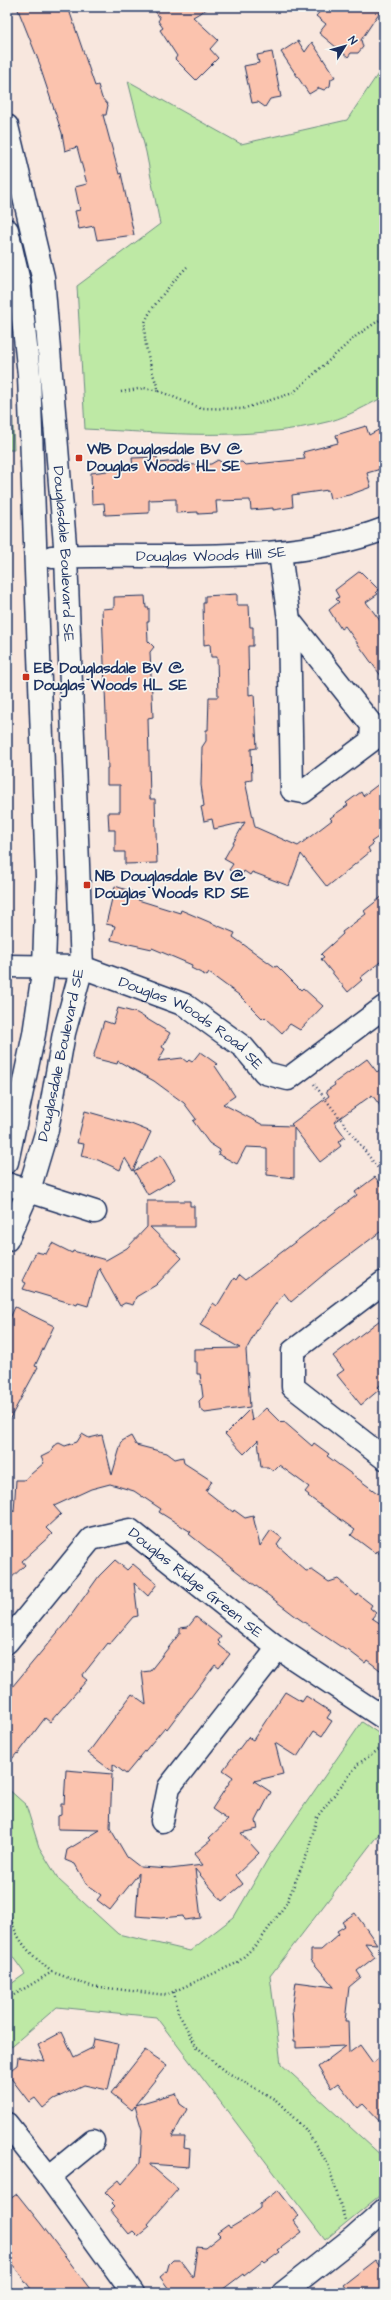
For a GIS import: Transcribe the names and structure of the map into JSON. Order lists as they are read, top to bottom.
{
  "streets": {
    "street": [
      "Douglas Woods Hill SE",
      "Douglasdale Boulevard SE",
      "Douglas Woods Road SE",
      "Douglas Ridge Green SE"
    ]
  },
  "crossings": [
    ["Douglas Woods Hill SE", "Douglasdale Boulevard SE"],
    ["Douglasdale Boulevard SE", "Douglas Woods Road SE"]
  ],
  "places": {
    "transit": ["WB Douglasdale BV @ Douglas Woods HL SE", "EB Douglasdale BV @ Douglas Woods HL SE", "NB Douglasdale BV @ Douglas Woods RD SE"]
  },
  "north": "top right"
}
